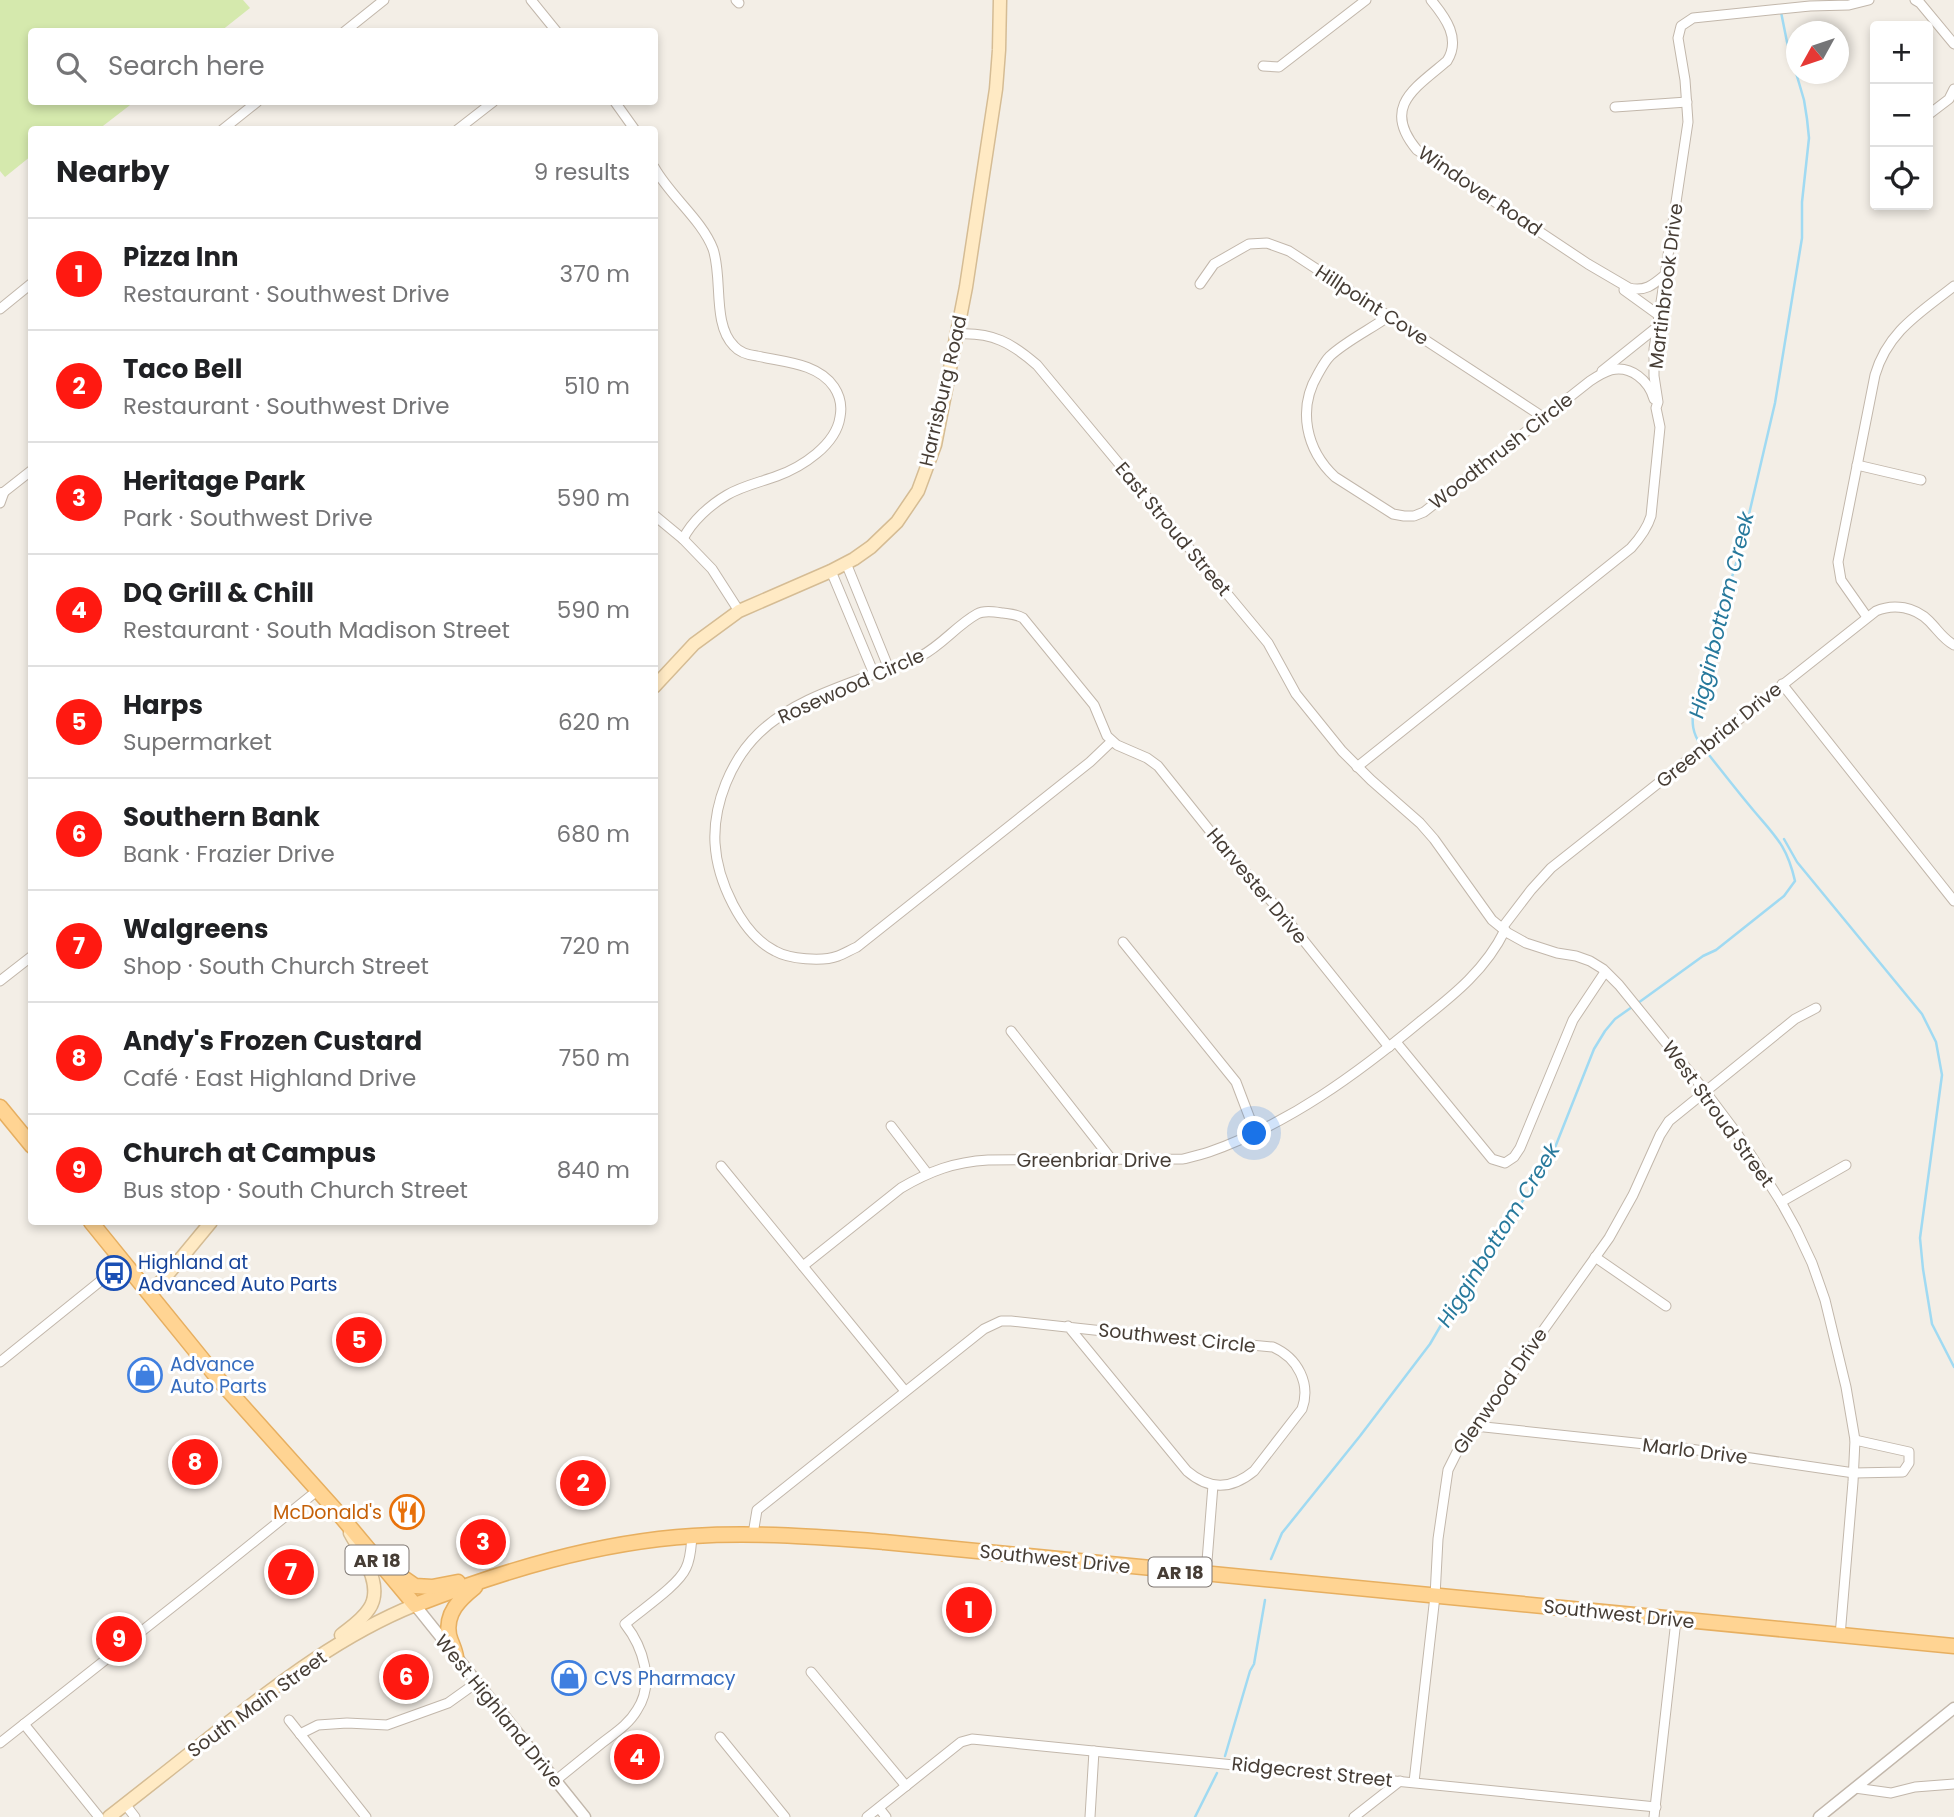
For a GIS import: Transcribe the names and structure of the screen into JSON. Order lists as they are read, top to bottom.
{
  "streets": {
    "main road": [
      "Harrisburg Road",
      "Southwest Drive",
      "AR 18",
      "South Main Street"
    ],
    "street": [
      "Windover Road",
      "Martinbrook Drive",
      "Hillpoint Cove",
      "Woodthrush Circle",
      "East Stroud Street",
      "Rosewood Circle",
      "Greenbriar Drive",
      "Harvester Drive",
      "West Stroud Street",
      "Southwest Circle",
      "Glenwood Drive",
      "Marlo Drive",
      "West Highland Drive",
      "Ridgecrest Street"
    ]
  },
  "crossings": [
    ["Windover Road", "Martinbrook Drive"],
    ["Martinbrook Drive", "Woodthrush Circle"],
    ["Martinbrook Drive", "East Stroud Street"],
    ["Martinbrook Drive", "West Stroud Street"],
    ["Hillpoint Cove", "Woodthrush Circle"],
    ["Harrisburg Road", "East Stroud Street"],
    ["East Stroud Street", "West Stroud Street"],
    ["Rosewood Circle", "Harvester Drive"],
    ["Greenbriar Drive", "Harvester Drive"],
    ["Greenbriar Drive", "West Stroud Street"],
    ["Harvester Drive", "West Stroud Street"],
    ["West Stroud Street", "Glenwood Drive"],
    ["West Stroud Street", "Marlo Drive"],
    ["West Stroud Street", "Southwest Drive"],
    ["Southwest Circle", "Southwest Drive"],
    ["Glenwood Drive", "Marlo Drive"],
    ["Glenwood Drive", "Southwest Drive"],
    ["Glenwood Drive", "Ridgecrest Street"],
    ["Southwest Drive", "AR 18"],
    ["Southwest Drive", "South Main Street"],
    ["Southwest Drive", "West Highland Drive"],
    ["AR 18", "South Main Street"],
    ["AR 18", "West Highland Drive"],
    ["South Main Street", "West Highland Drive"]
  ],
  "water": ["Higginbottom Creek"],
  "places": {
    "bus stop": ["Highland at Advanced Auto Parts"],
    "shop": ["Advance Auto Parts", "CVS Pharmacy"],
    "restaurant": ["McDonald's"]
  },
  "north": "bottom left",
  "page": {
    "map_buttons": ["+", "−"],
    "search": "Search here",
    "heading": ["Nearby", "9 results"],
    "list": [
      {
        "mark": "1",
        "name": "Pizza Inn",
        "note": "Restaurant · Southwest Drive",
        "value": "370 m"
      },
      {
        "mark": "2",
        "name": "Taco Bell",
        "note": "Restaurant · Southwest Drive",
        "value": "510 m"
      },
      {
        "mark": "3",
        "name": "Heritage Park",
        "note": "Park · Southwest Drive",
        "value": "590 m"
      },
      {
        "mark": "4",
        "name": "DQ Grill & Chill",
        "note": "Restaurant · South Madison Street",
        "value": "590 m"
      },
      {
        "mark": "5",
        "name": "Harps",
        "note": "Supermarket",
        "value": "620 m"
      },
      {
        "mark": "6",
        "name": "Southern Bank",
        "note": "Bank · Frazier Drive",
        "value": "680 m"
      },
      {
        "mark": "7",
        "name": "Walgreens",
        "note": "Shop · South Church Street",
        "value": "720 m"
      },
      {
        "mark": "8",
        "name": "Andy's Frozen Custard",
        "note": "Café · East Highland Drive",
        "value": "750 m"
      },
      {
        "mark": "9",
        "name": "Church at Campus",
        "note": "Bus stop · South Church Street",
        "value": "840 m"
      }
    ],
    "pins": [
      "5",
      "8",
      "2",
      "3",
      "7",
      "1",
      "9",
      "6",
      "4"
    ]
  }
}
